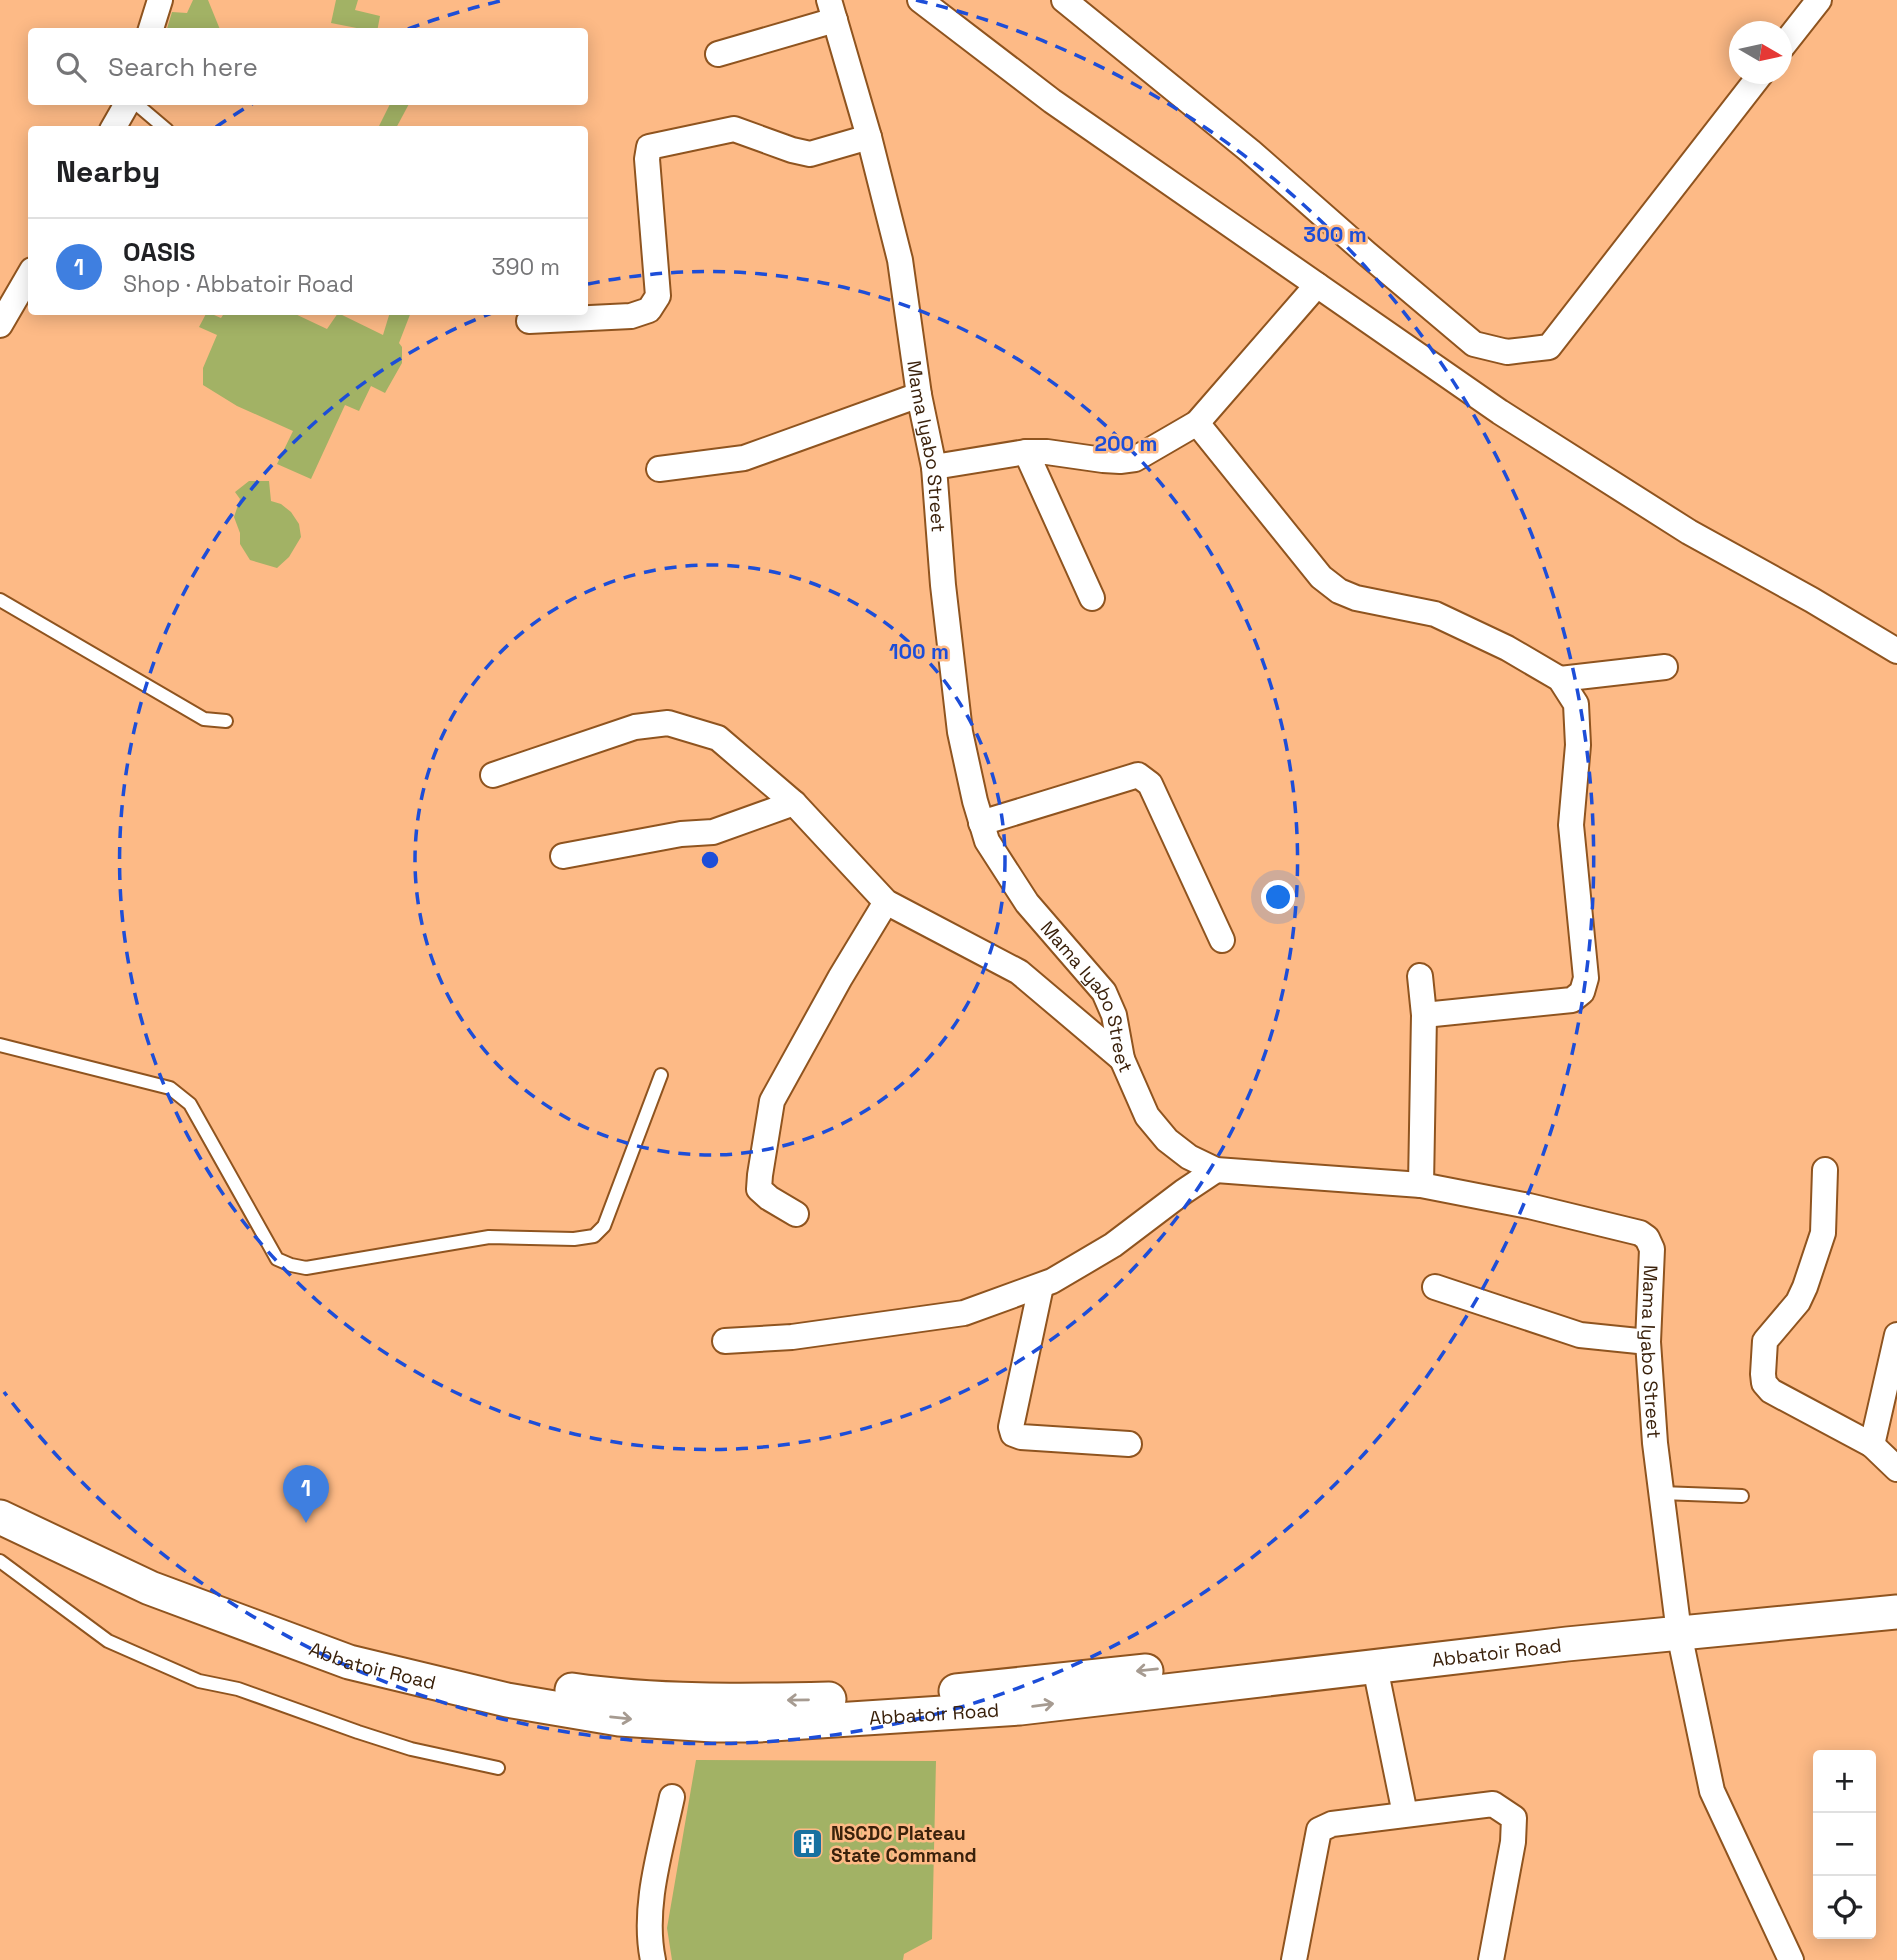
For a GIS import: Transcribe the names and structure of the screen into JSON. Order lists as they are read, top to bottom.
{
  "streets": {
    "street": ["Mama Iyabo Street", "Abbatoir Road"]
  },
  "crossings": [
    ["Mama Iyabo Street", "Abbatoir Road"]
  ],
  "places": {
    "building": ["NSCDC Plateau State Command"]
  },
  "north": "right",
  "page": {
    "search": "Search here",
    "heading": "Nearby",
    "list": [
      {
        "mark": "1",
        "name": "OASIS",
        "note": "Shop · Abbatoir Road",
        "value": "390 m"
      }
    ],
    "pins": "1",
    "map_buttons": ["+", "−"]
  },
  "rings": ["300 m", "200 m", "100 m"]
}
